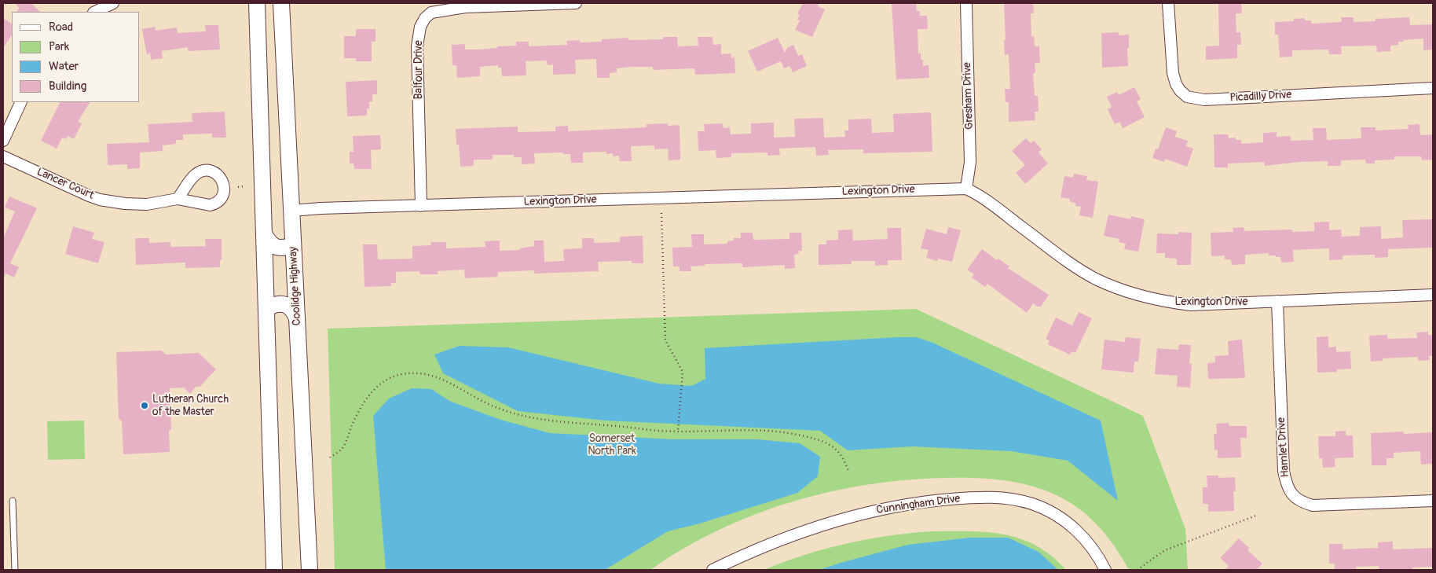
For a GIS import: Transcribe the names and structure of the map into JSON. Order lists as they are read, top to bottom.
{
  "streets": {
    "main road": ["Coolidge Highway"],
    "street": [
      "Balfour Drive",
      "Gresham Drive",
      "Picadilly Drive",
      "Lancer Court",
      "Lexington Drive",
      "Hamlet Drive",
      "Cunningham Drive"
    ]
  },
  "crossings": [
    ["Balfour Drive", "Lexington Drive"],
    ["Gresham Drive", "Lexington Drive"],
    ["Lexington Drive", "Coolidge Highway"],
    ["Lexington Drive", "Hamlet Drive"]
  ],
  "parks": ["Somerset North Park"],
  "places": ["Lutheran Church of the Master"],
  "legend": [
    "Road",
    "Park",
    "Water",
    "Building"
  ]
}
